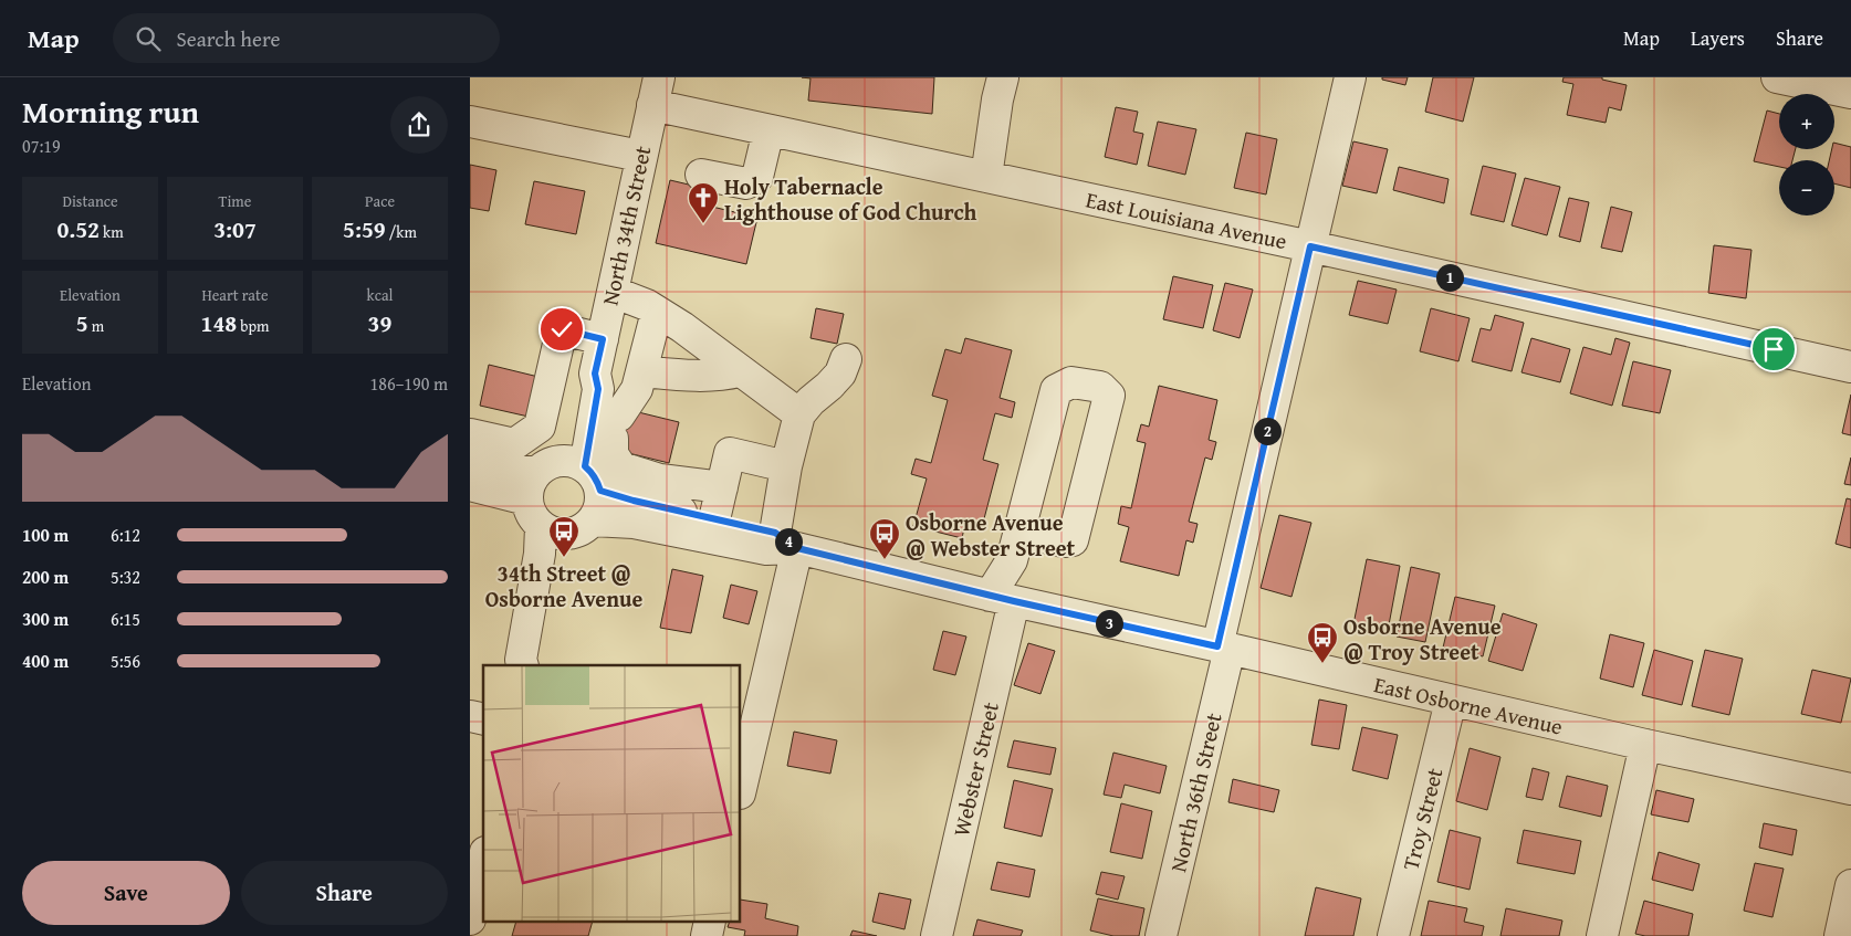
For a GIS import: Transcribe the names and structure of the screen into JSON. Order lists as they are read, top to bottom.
{
  "streets": {
    "street": [
      "East Louisiana Avenue",
      "North 34th Street",
      "East Osborne Avenue",
      "Webster Street",
      "North 36th Street",
      "Troy Street"
    ]
  },
  "crossings": [
    ["East Louisiana Avenue", "North 34th Street"],
    ["East Louisiana Avenue", "North 36th Street"],
    ["North 34th Street", "East Osborne Avenue"],
    ["East Osborne Avenue", "Webster Street"],
    ["East Osborne Avenue", "North 36th Street"],
    ["East Osborne Avenue", "Troy Street"]
  ],
  "places": {
    "church": ["Holy Tabernacle Lighthouse of God Church"],
    "bus stop": ["34th Street @ Osborne Avenue", "Osborne Avenue @ Webster Street", "Osborne Avenue @ Troy Street"]
  },
  "page": {
    "header": "Map",
    "search": "Search here",
    "nav": ["Map", "Layers", "Share"],
    "heading": ["Morning run", "07:19"],
    "map_buttons": ["+", "−"],
    "stats": [
      ["Distance", "0.52 km"],
      ["Time", "3:07"],
      ["Pace", "5:59 /km"],
      ["Elevation", "5 m"],
      ["Heart rate", "148 bpm"],
      ["kcal", "39"]
    ],
    "pins": [
      "1",
      "2",
      "4",
      "3"
    ],
    "chart": ["Elevation", "186–190 m"],
    "list": [
      {
        "name": "100 m",
        "note": "6:12"
      },
      {
        "name": "200 m",
        "note": "5:32"
      },
      {
        "name": "300 m",
        "note": "6:15"
      },
      {
        "name": "400 m",
        "note": "5:56"
      }
    ],
    "buttons": ["Save", "Share"]
  }
}
